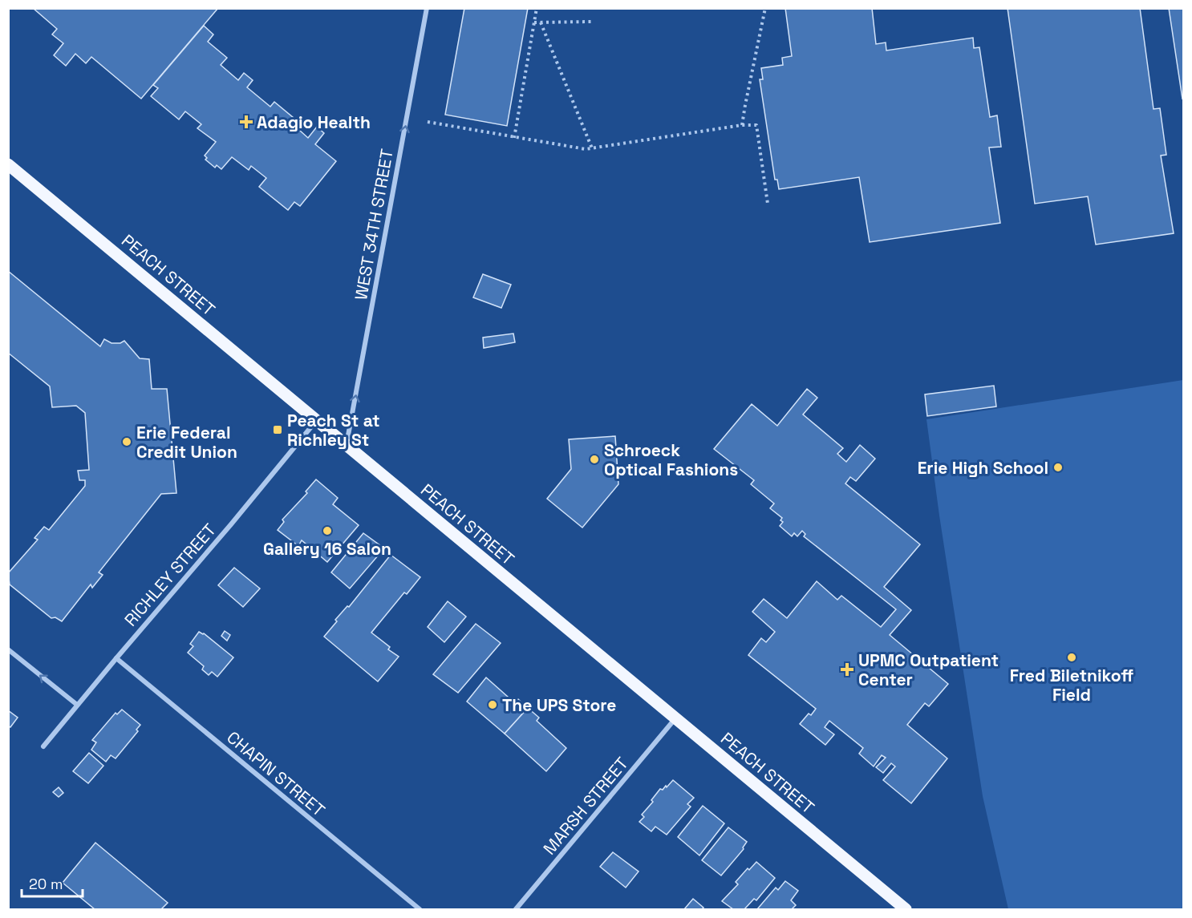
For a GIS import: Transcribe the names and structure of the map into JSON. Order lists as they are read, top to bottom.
{
  "streets": {
    "main road": ["PEACH STREET"],
    "street": [
      "WEST 34TH STREET",
      "RICHLEY STREET",
      "CHAPIN STREET",
      "MARSH STREET"
    ]
  },
  "crossings": [
    ["WEST 34TH STREET", "PEACH STREET"],
    ["PEACH STREET", "RICHLEY STREET"],
    ["PEACH STREET", "MARSH STREET"],
    ["RICHLEY STREET", "CHAPIN STREET"]
  ],
  "one_way": ["WEST 34TH STREET"],
  "places": {
    "health": ["Adagio Health", "UPMC Outpatient Center"],
    "transit": ["Peach St at Richley St"],
    "other": [
      "Erie Federal Credit Union",
      "Schroeck Optical Fashions",
      "Erie High School",
      "Gallery 16 Salon",
      "Fred Biletnikoff Field",
      "The UPS Store"
    ]
  },
  "scale_bar": "20 m"
}
